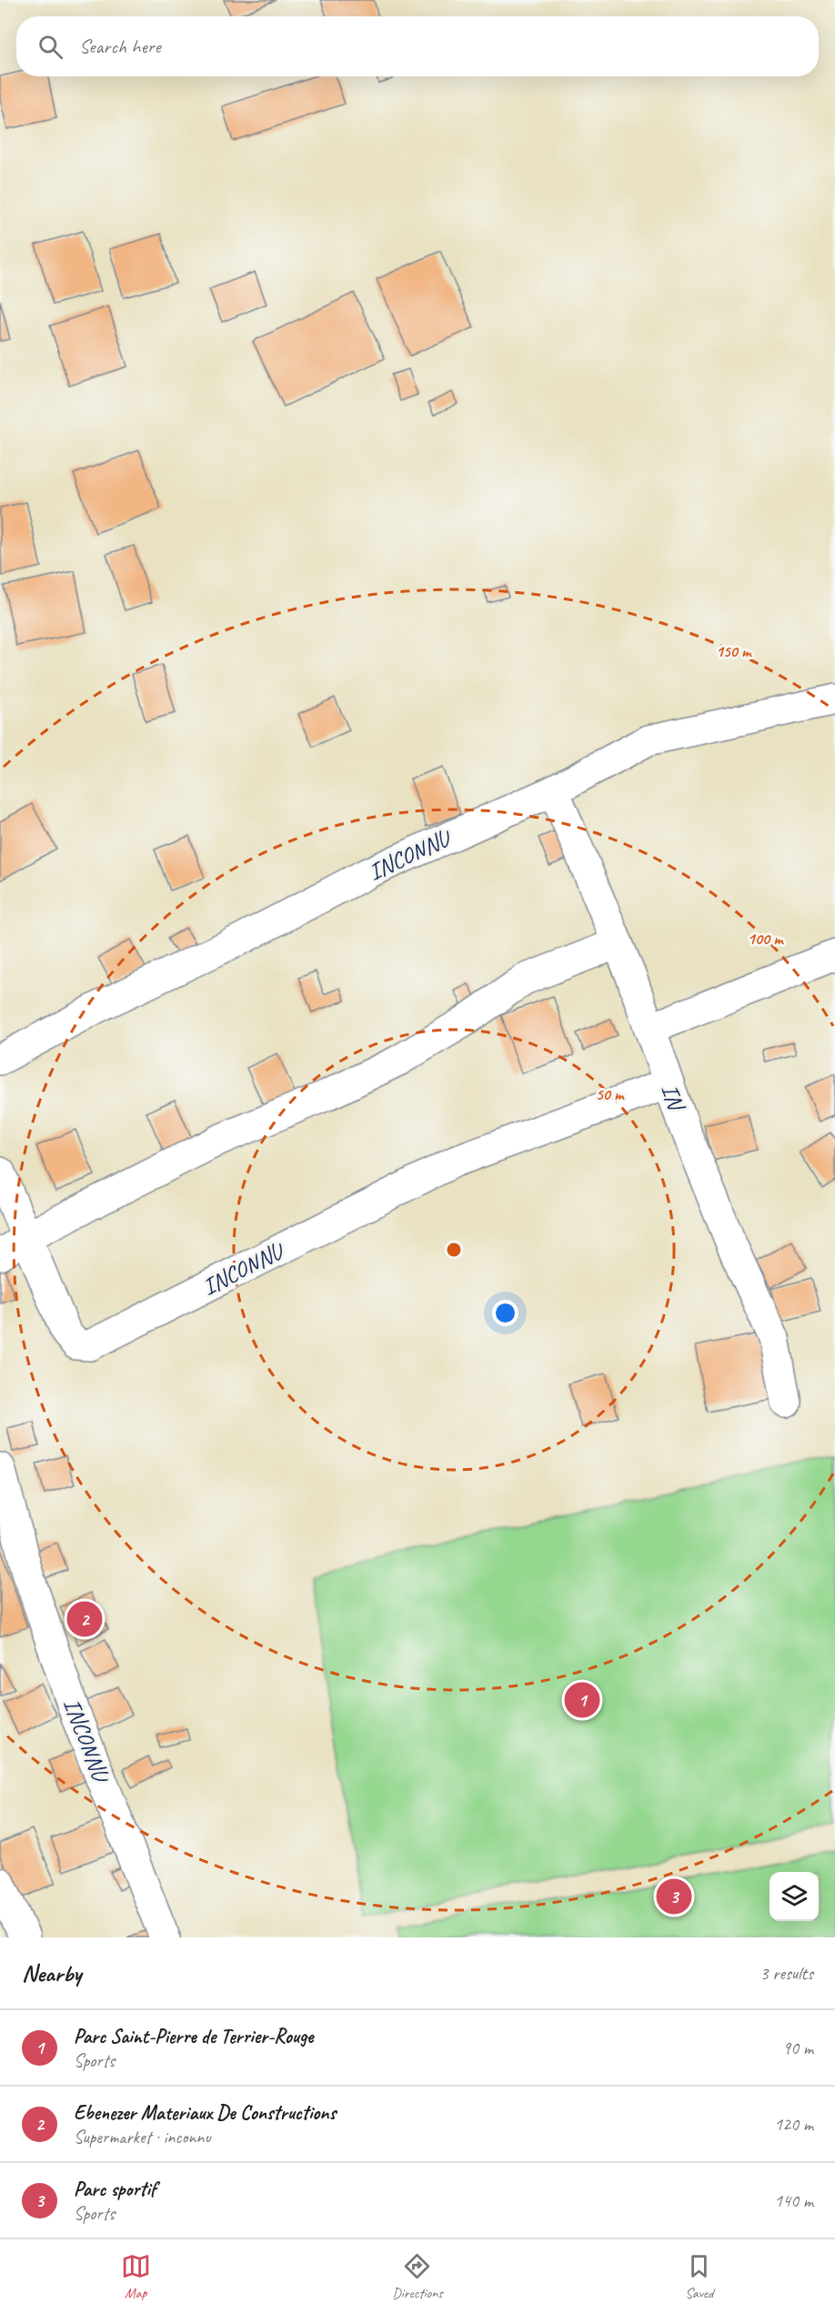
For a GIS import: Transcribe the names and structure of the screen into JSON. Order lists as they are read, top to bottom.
{
  "streets": {
    "street": ["INCONNU", "IN"]
  },
  "crossings": [
    ["INCONNU", "IN"]
  ],
  "page": {
    "search": "Search here",
    "pins": ["2", "1", "3"],
    "heading": ["Nearby", "3 results"],
    "list": [
      {
        "mark": "1",
        "name": "Parc Saint-Pierre de Terrier-Rouge",
        "note": "Sports",
        "value": "90 m"
      },
      {
        "mark": "2",
        "name": "Ebenezer Materiaux De Constructions",
        "note": "Supermarket · inconnu",
        "value": "120 m"
      },
      {
        "mark": "3",
        "name": "Parc sportif",
        "note": "Sports",
        "value": "140 m"
      }
    ],
    "nav": ["Map", "Directions", "Saved"]
  },
  "rings": ["150 m", "100 m", "50 m"]
}
